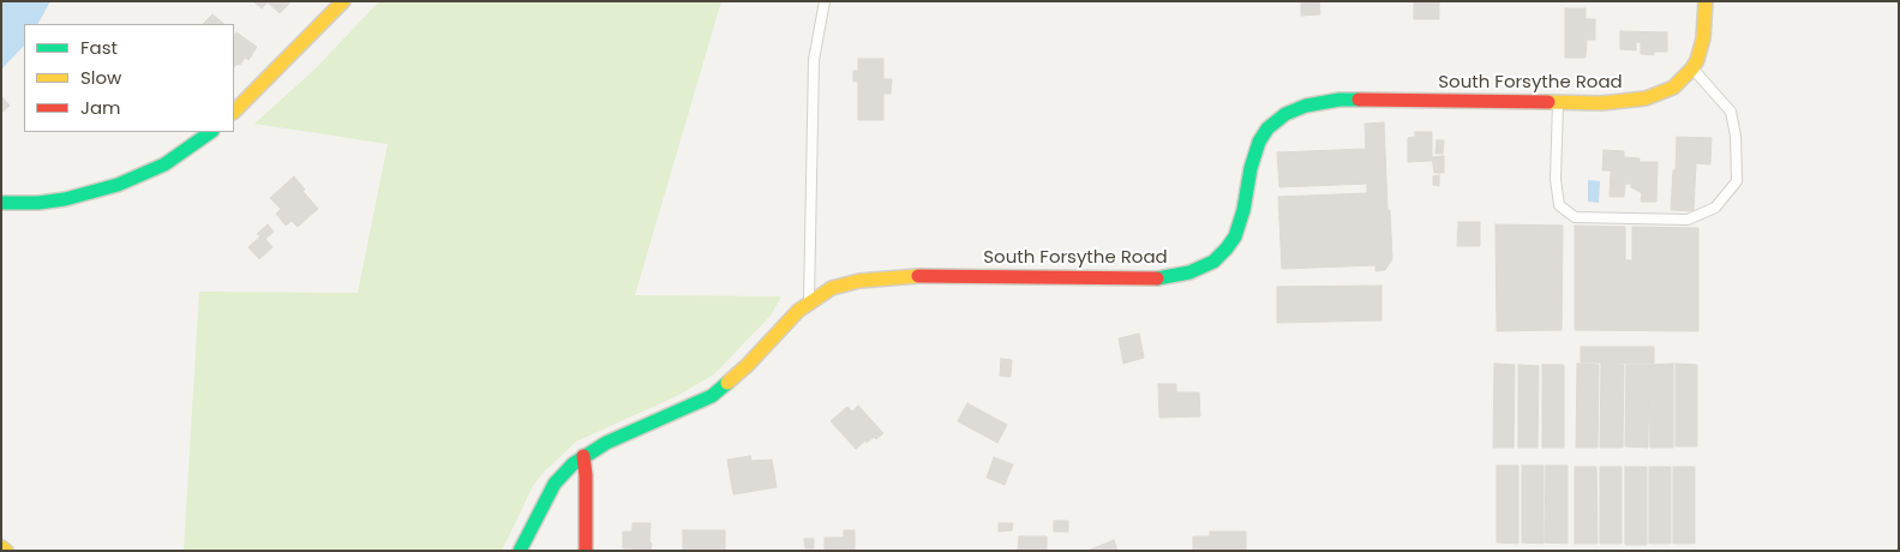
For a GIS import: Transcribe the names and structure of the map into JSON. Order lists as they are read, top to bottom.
{
  "streets": {
    "street": ["South Forsythe Road"]
  },
  "legend": ["Fast", "Slow", "Jam"]
}
